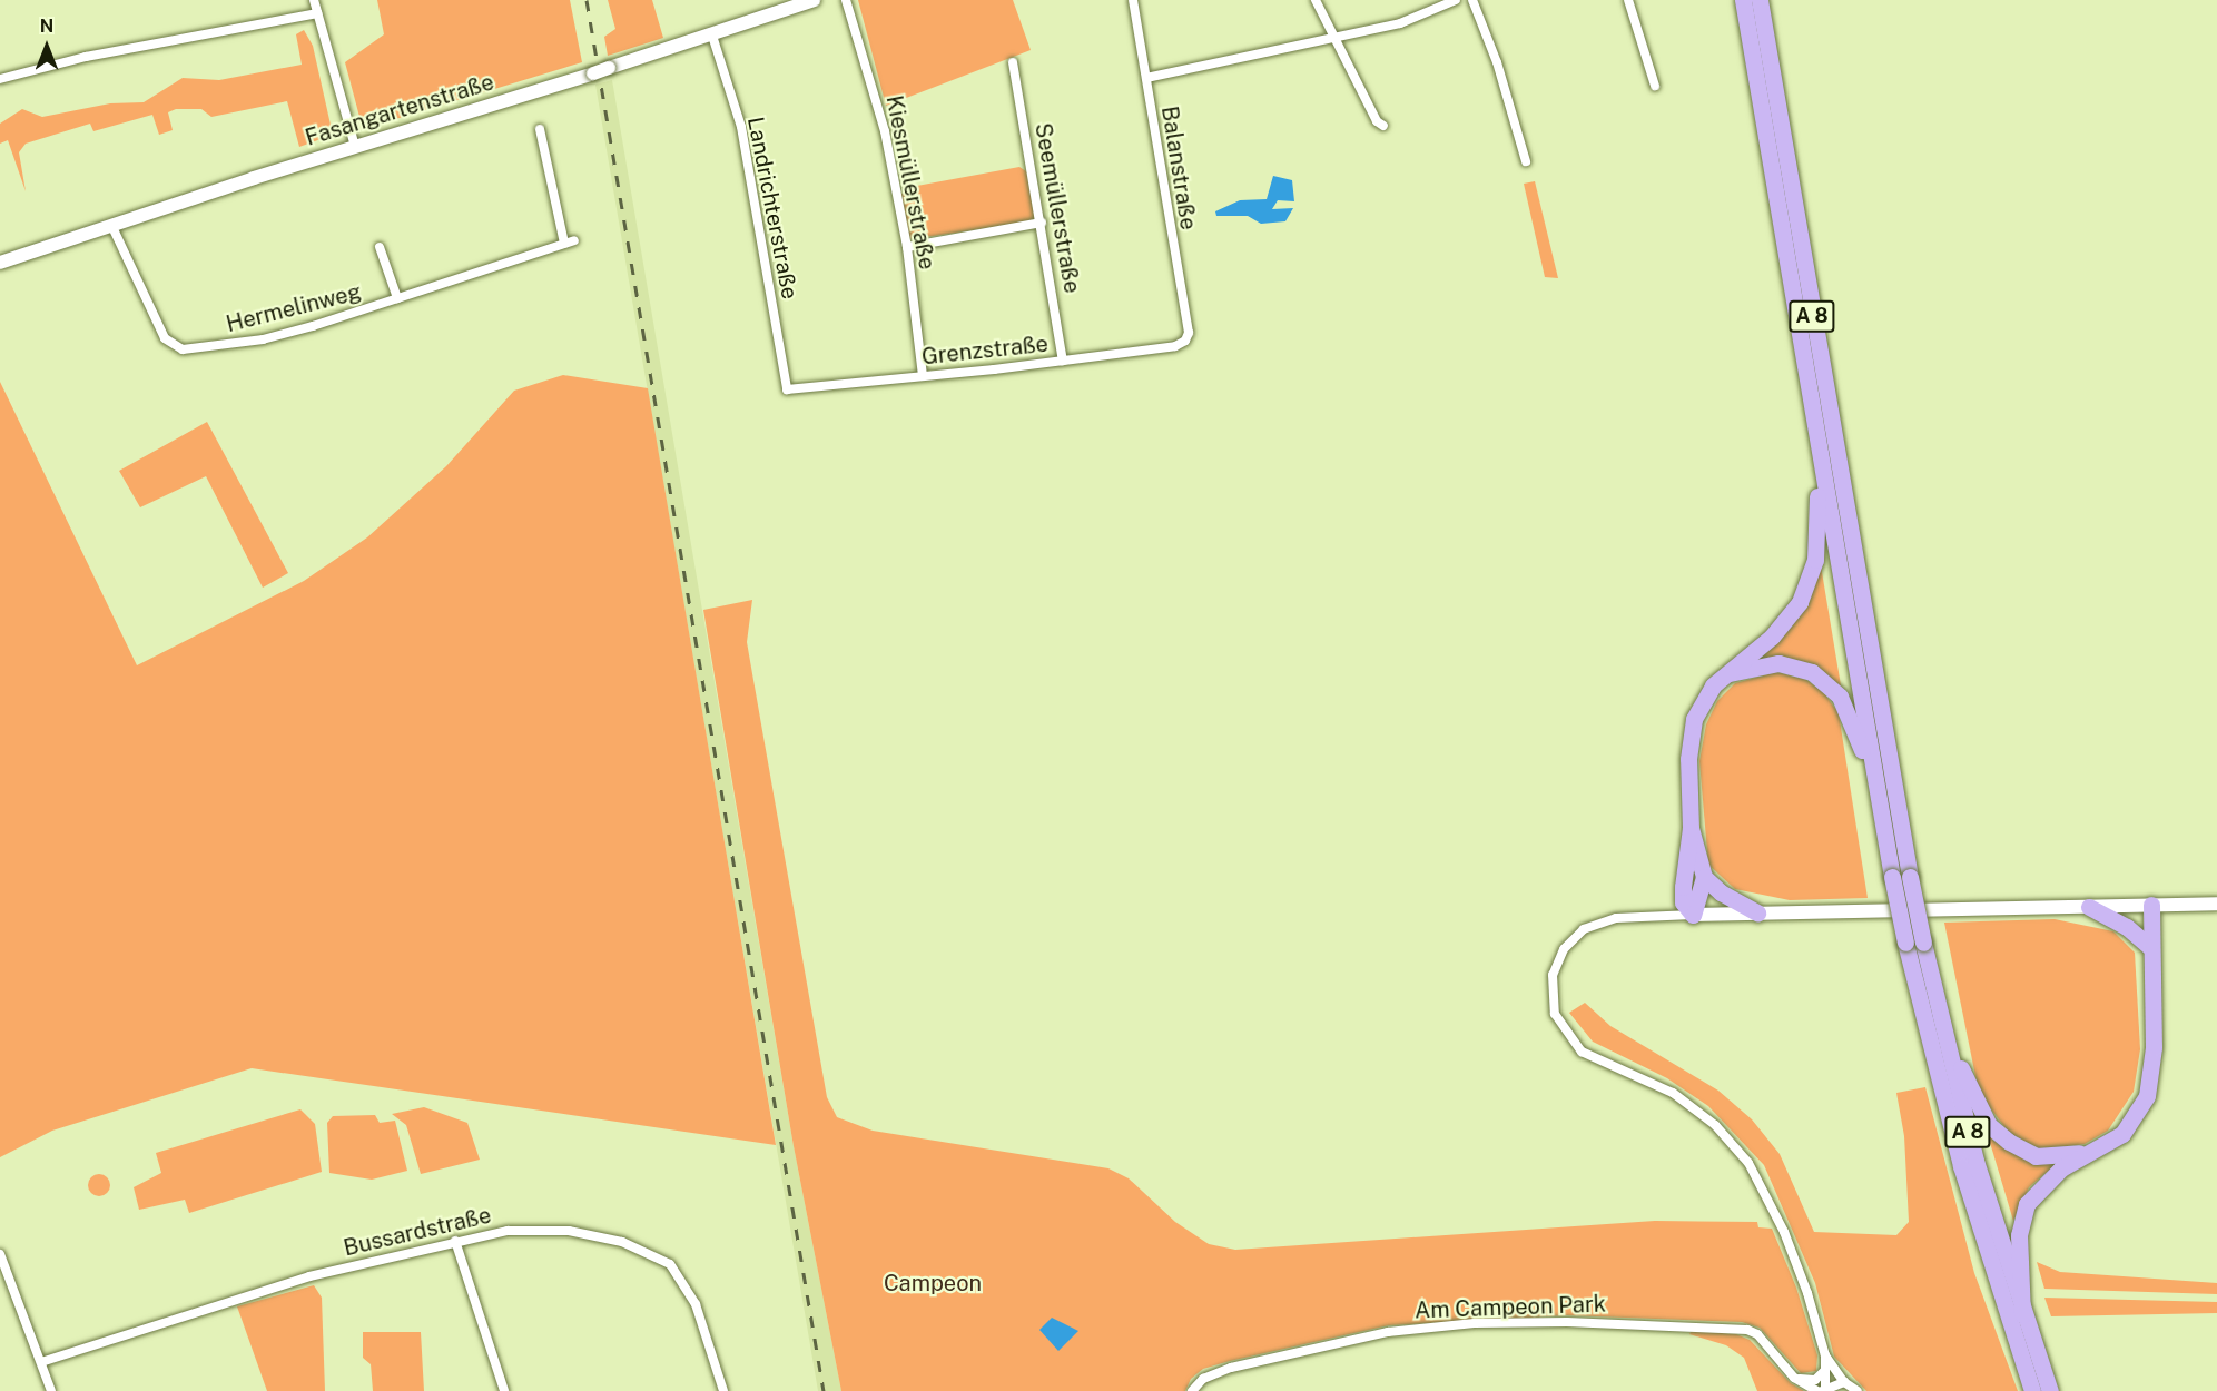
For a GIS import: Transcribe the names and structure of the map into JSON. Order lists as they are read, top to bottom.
{
  "streets": {
    "highway": ["A 8"],
    "street": [
      "Fasangartenstraße",
      "Balanstraße",
      "Kiesmüllerstraße",
      "Landrichterstraße",
      "Seemüllerstraße",
      "Hermelinweg",
      "Grenzstraße",
      "Bussardstraße",
      "Am Campeon Park"
    ]
  },
  "crossings": [
    ["Fasangartenstraße", "Landrichterstraße"],
    ["Fasangartenstraße", "Hermelinweg"],
    ["Balanstraße", "Grenzstraße"],
    ["Kiesmüllerstraße", "Grenzstraße"],
    ["Landrichterstraße", "Grenzstraße"],
    ["Seemüllerstraße", "Grenzstraße"]
  ],
  "parks": ["Campeon"],
  "north": "top"
}
